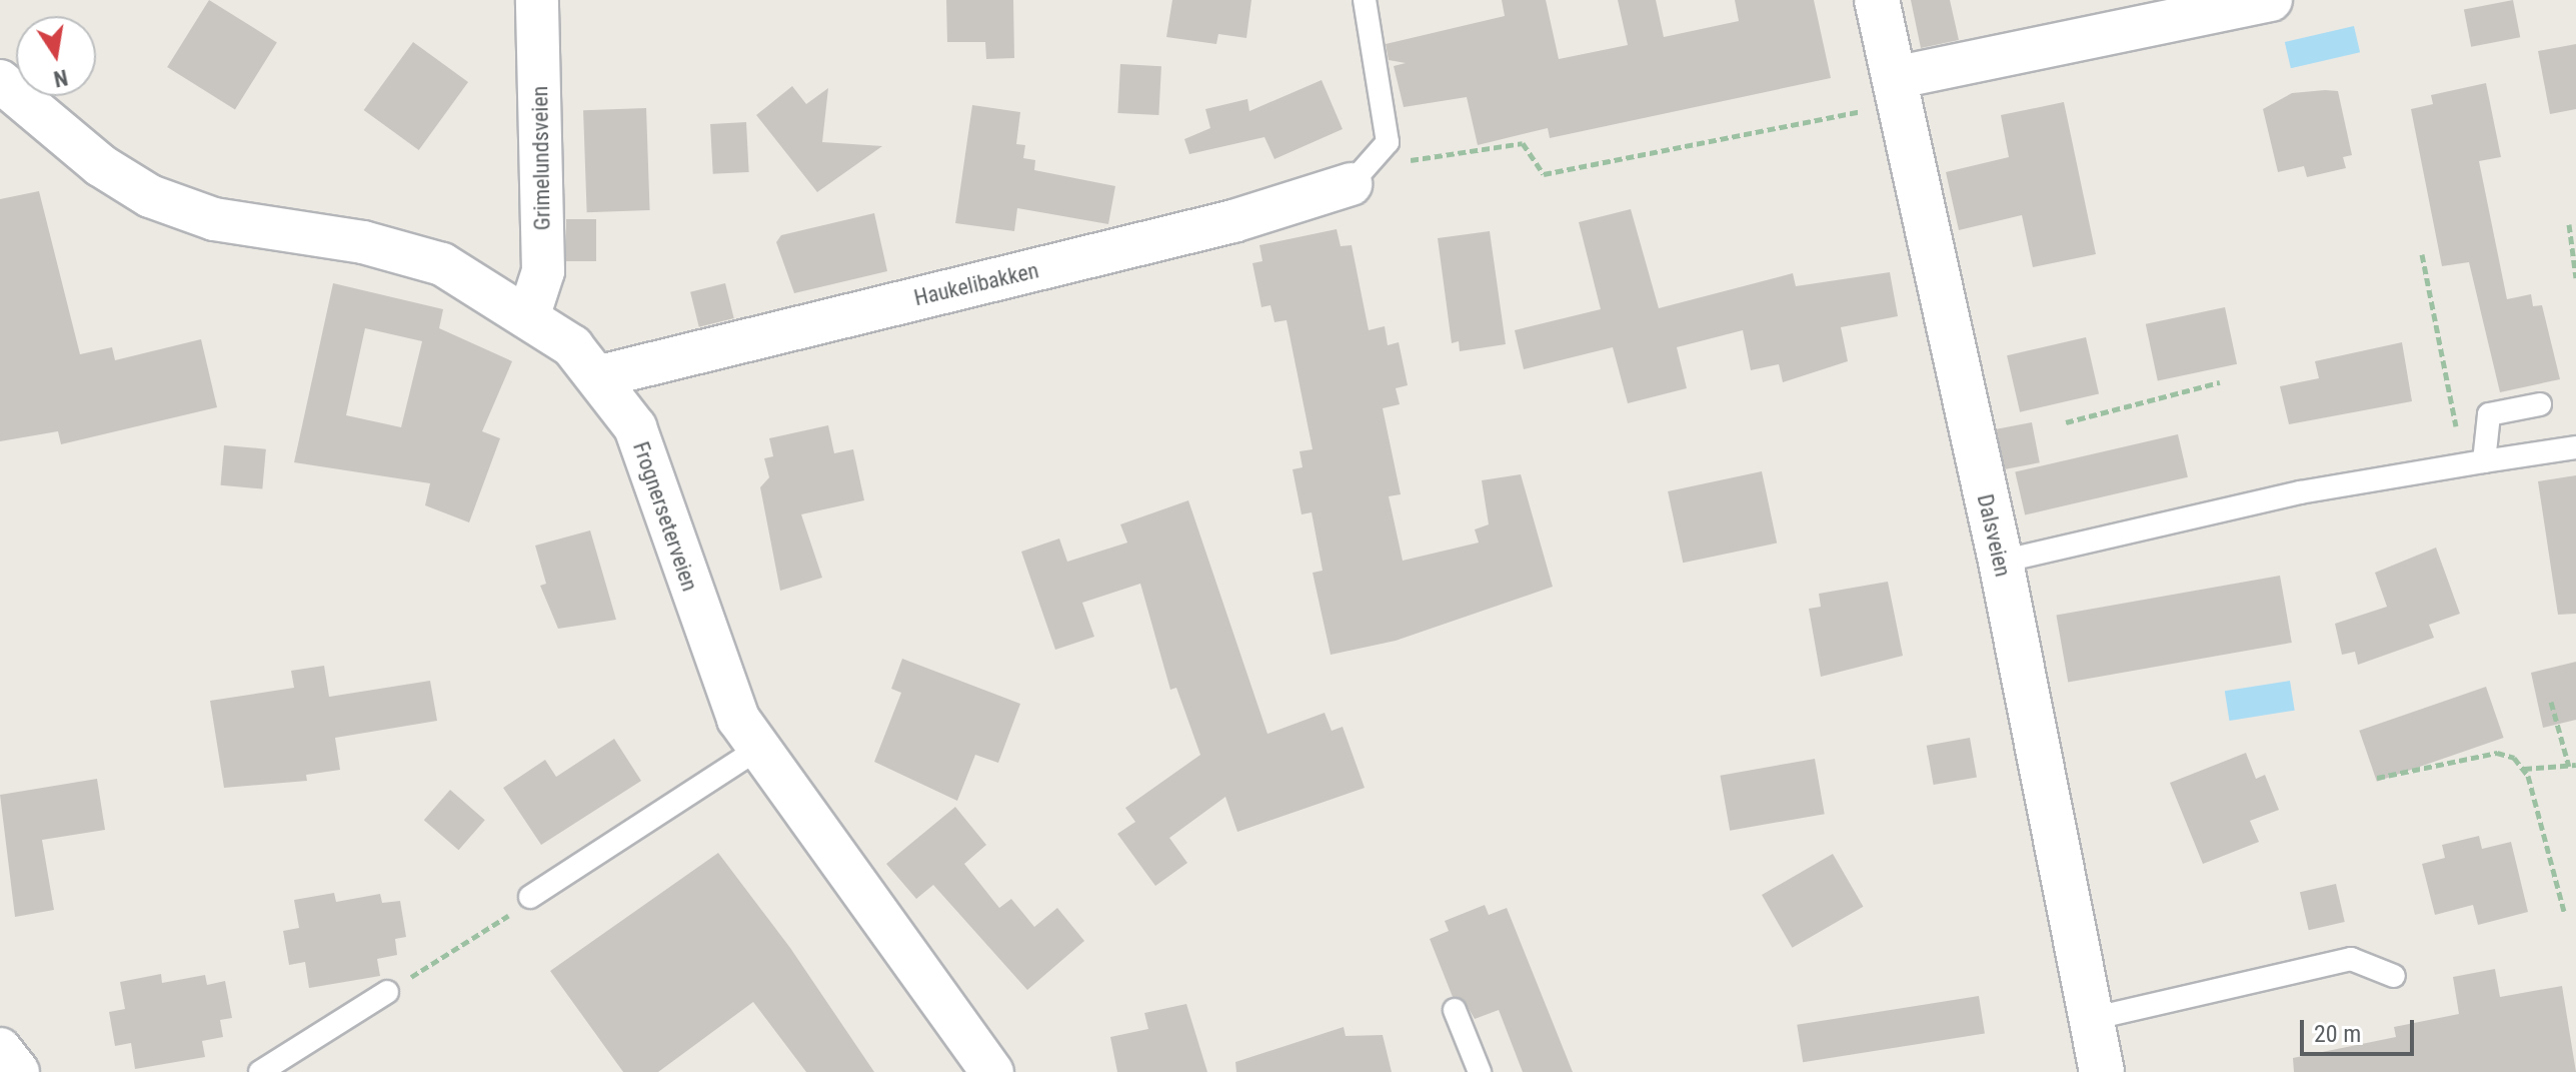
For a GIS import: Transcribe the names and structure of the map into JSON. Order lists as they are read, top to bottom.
{
  "streets": {
    "street": [
      "Grimelundsveien",
      "Haukelibakken",
      "Frognerseterveien",
      "Dalsveien"
    ]
  },
  "crossings": [
    ["Grimelundsveien", "Frognerseterveien"],
    ["Haukelibakken", "Frognerseterveien"]
  ],
  "scale_bar": "20 m",
  "north": "bottom"
}
